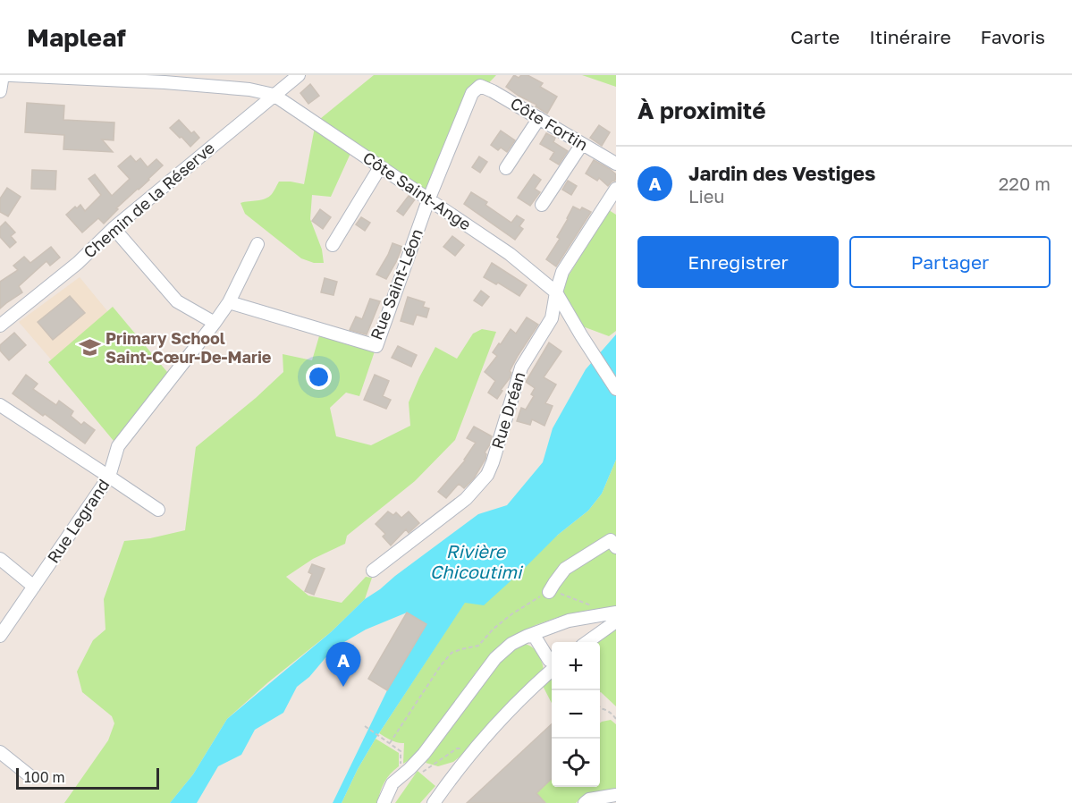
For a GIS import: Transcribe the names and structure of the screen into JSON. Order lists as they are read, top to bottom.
{
  "streets": {
    "street": [
      "Côte Fortin",
      "Côte Saint-Ange",
      "Chemin de la Réserve",
      "Rue Saint-Léon",
      "Rue Dréan",
      "Rue Legrand"
    ]
  },
  "crossings": [
    ["Côte Fortin", "Rue Saint-Léon"],
    ["Côte Saint-Ange", "Chemin de la Réserve"],
    ["Côte Saint-Ange", "Rue Saint-Léon"],
    ["Côte Saint-Ange", "Rue Dréan"],
    ["Rue Saint-Léon", "Rue Legrand"]
  ],
  "water": ["Rivière Chicoutimi"],
  "places": {
    "school or university": ["Primary School Saint-Cœur-De-Marie"]
  },
  "scale_bar": "100 m",
  "page": {
    "header": "Mapleaf",
    "nav": ["Carte", "Itinéraire", "Favoris"],
    "heading": "À proximité",
    "list": [
      {
        "mark": "A",
        "name": "Jardin des Vestiges",
        "note": "Lieu",
        "value": "220 m"
      }
    ],
    "buttons": ["Enregistrer", "Partager"],
    "map_buttons": ["+", "−"],
    "pins": "A",
    "scale": "100 m"
  }
}
